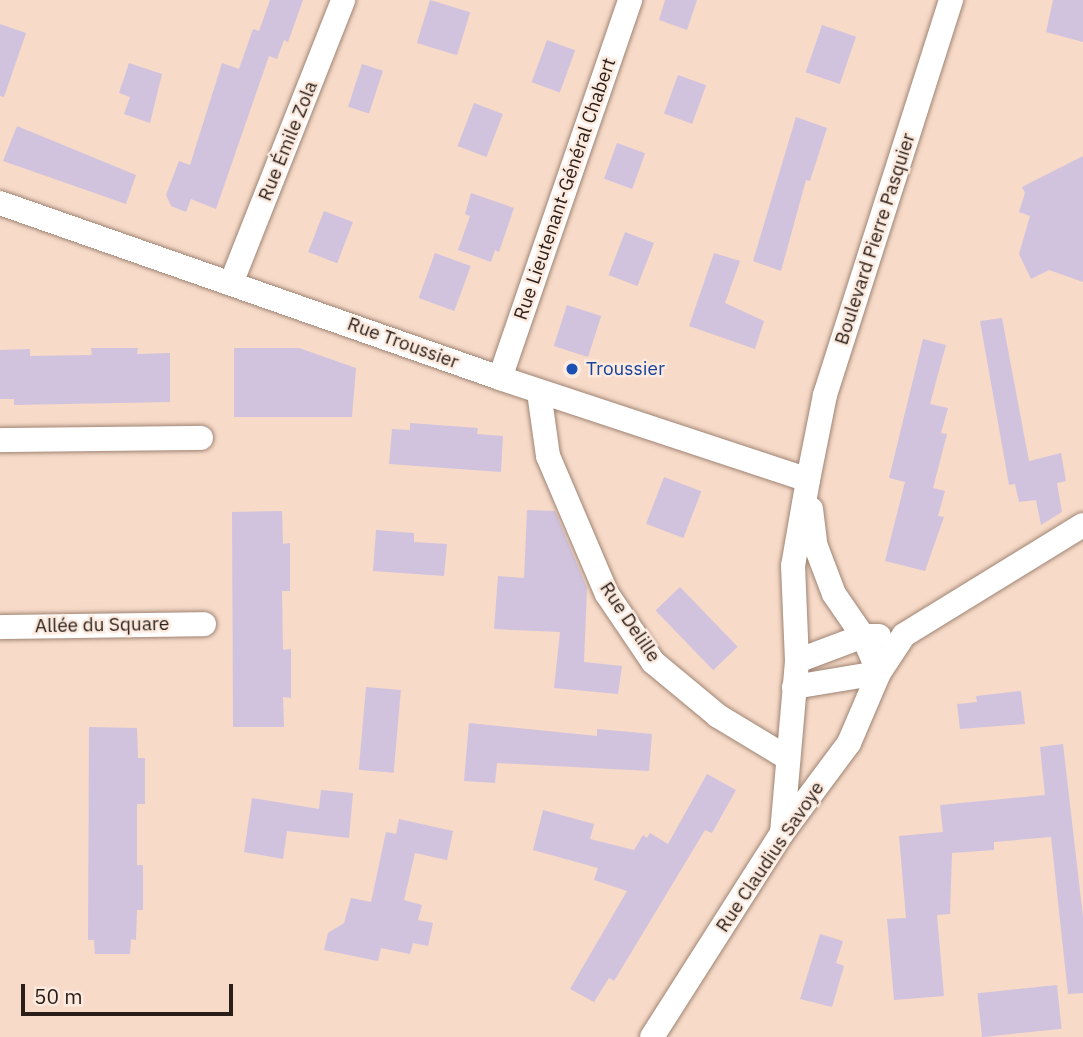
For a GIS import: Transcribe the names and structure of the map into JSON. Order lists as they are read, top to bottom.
{
  "streets": {
    "street": [
      "Rue Émile Zola",
      "Rue Lieutenant-Général Chabert",
      "Boulevard Pierre Pasquier",
      "Rue Troussier",
      "Rue Delille",
      "Allée du Square",
      "Rue Claudius Savoye"
    ]
  },
  "crossings": [
    ["Rue Émile Zola", "Rue Troussier"],
    ["Rue Lieutenant-Général Chabert", "Rue Troussier"],
    ["Boulevard Pierre Pasquier", "Rue Troussier"],
    ["Boulevard Pierre Pasquier", "Rue Delille"],
    ["Boulevard Pierre Pasquier", "Rue Claudius Savoye"],
    ["Rue Troussier", "Rue Delille"]
  ],
  "places": ["Troussier"],
  "scale_bar": "50 m"
}
